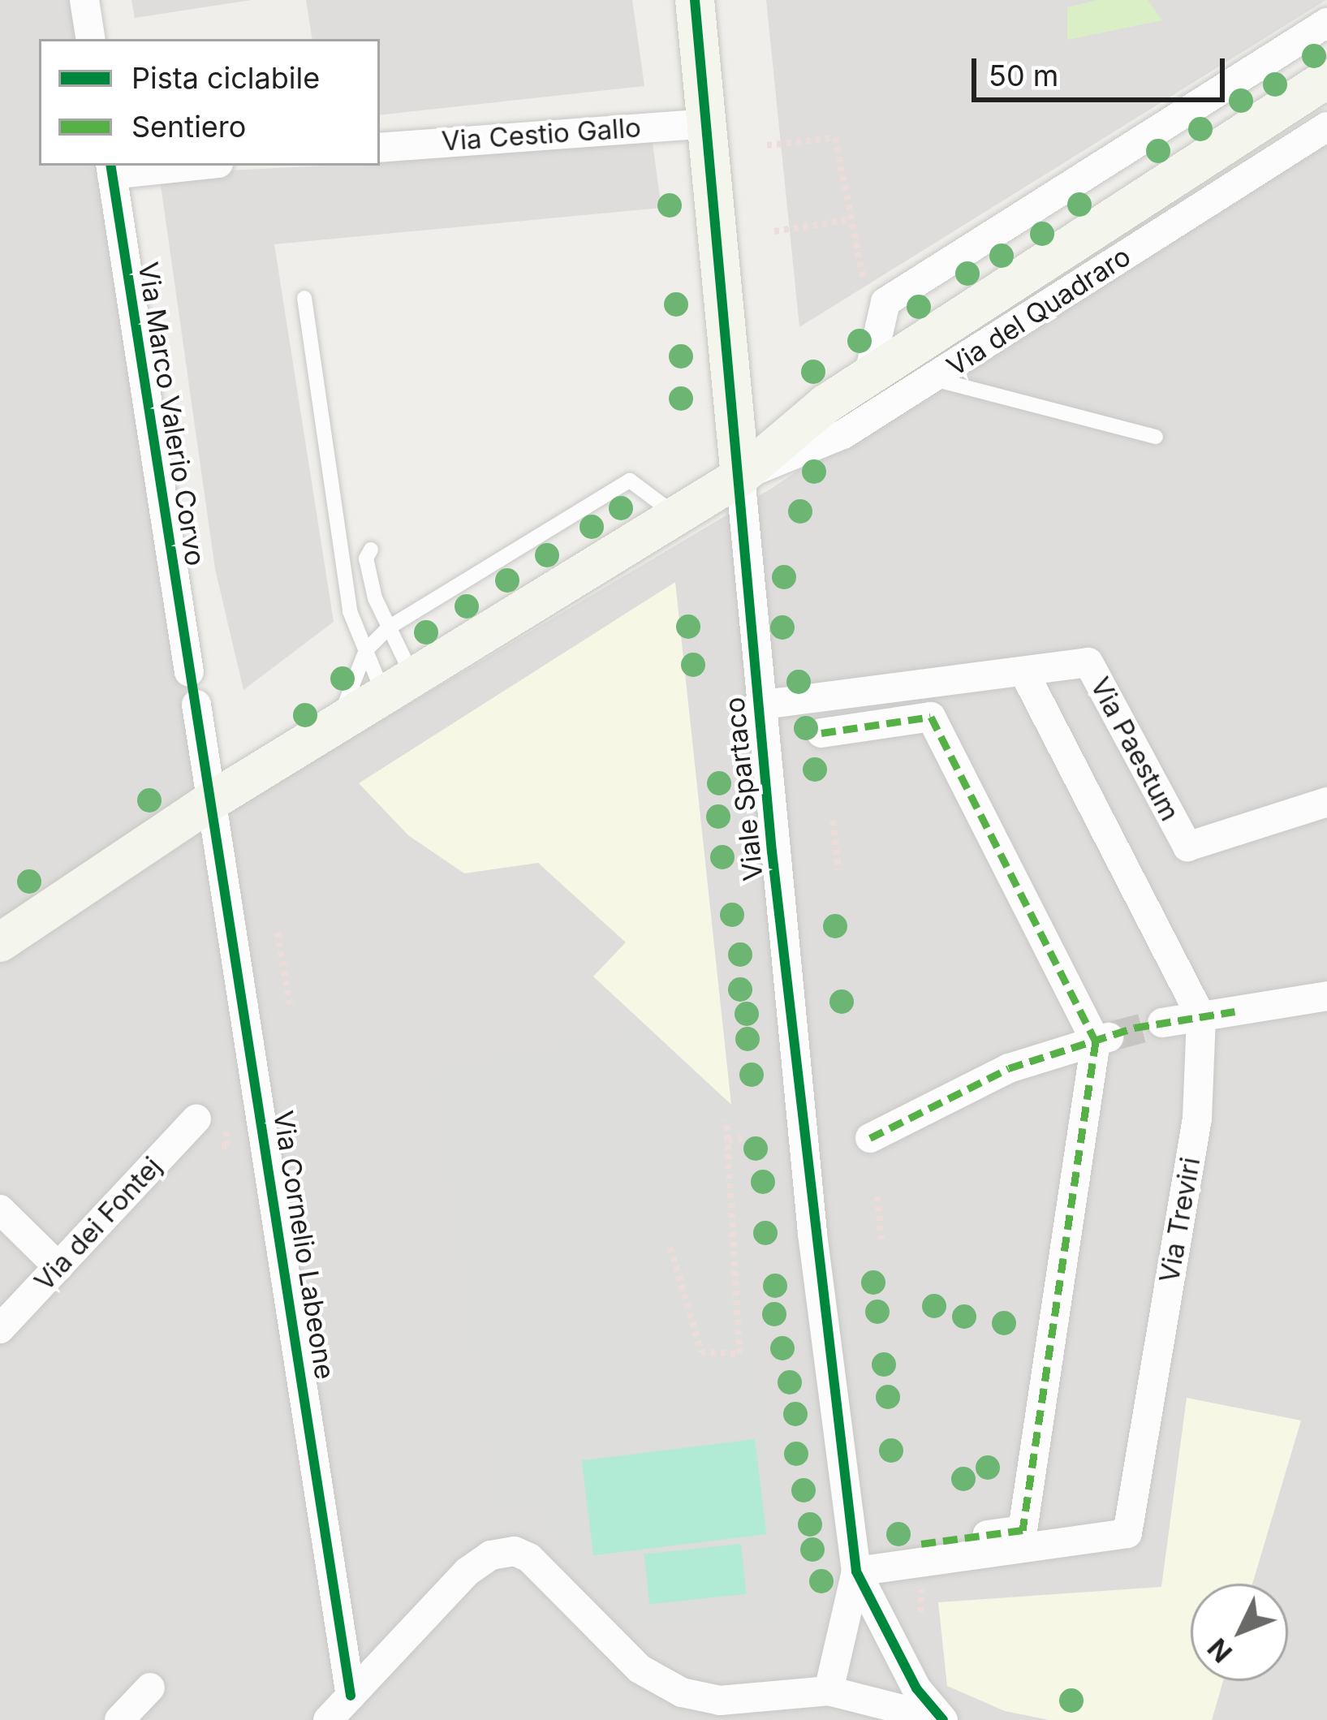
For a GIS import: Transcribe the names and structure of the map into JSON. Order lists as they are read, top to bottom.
{
  "streets": {
    "main road": ["Via del Quadraro", "Viale Spartaco"],
    "street": [
      "Via Cestio Gallo",
      "Via Marco Valerio Corvo",
      "Via Paestum",
      "Via Treviri",
      "Via dei Fontej",
      "Via Cornelio Labeone"
    ]
  },
  "crossings": [
    ["Via Cestio Gallo", "Viale Spartaco"],
    ["Via del Quadraro", "Viale Spartaco"],
    ["Via del Quadraro", "Via Cornelio Labeone"],
    ["Via Paestum", "Viale Spartaco"],
    ["Via Paestum", "Via Treviri"],
    ["Viale Spartaco", "Via Treviri"]
  ],
  "legend": ["Pista ciclabile", "Sentiero"],
  "scale_bar": "50 m",
  "north": "bottom left"
}
